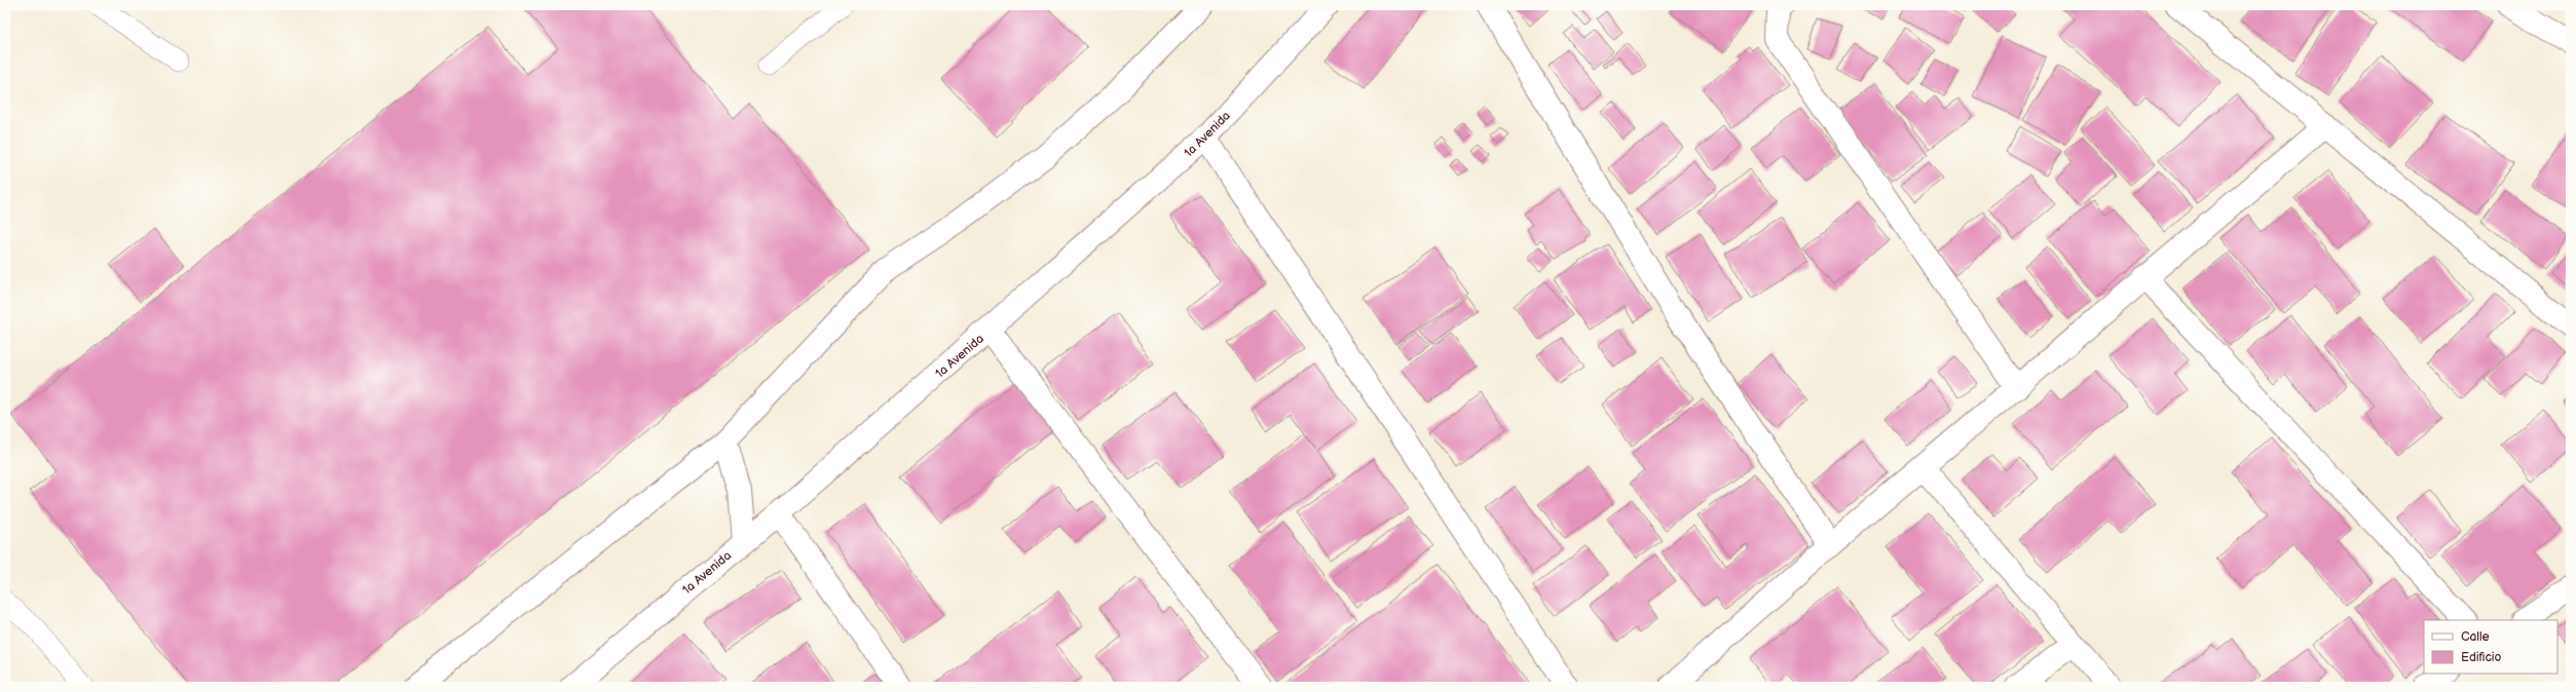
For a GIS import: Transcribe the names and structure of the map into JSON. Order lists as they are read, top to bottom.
{
  "streets": {
    "street": ["1a Avenida"]
  },
  "legend": ["Calle", "Edificio"]
}
